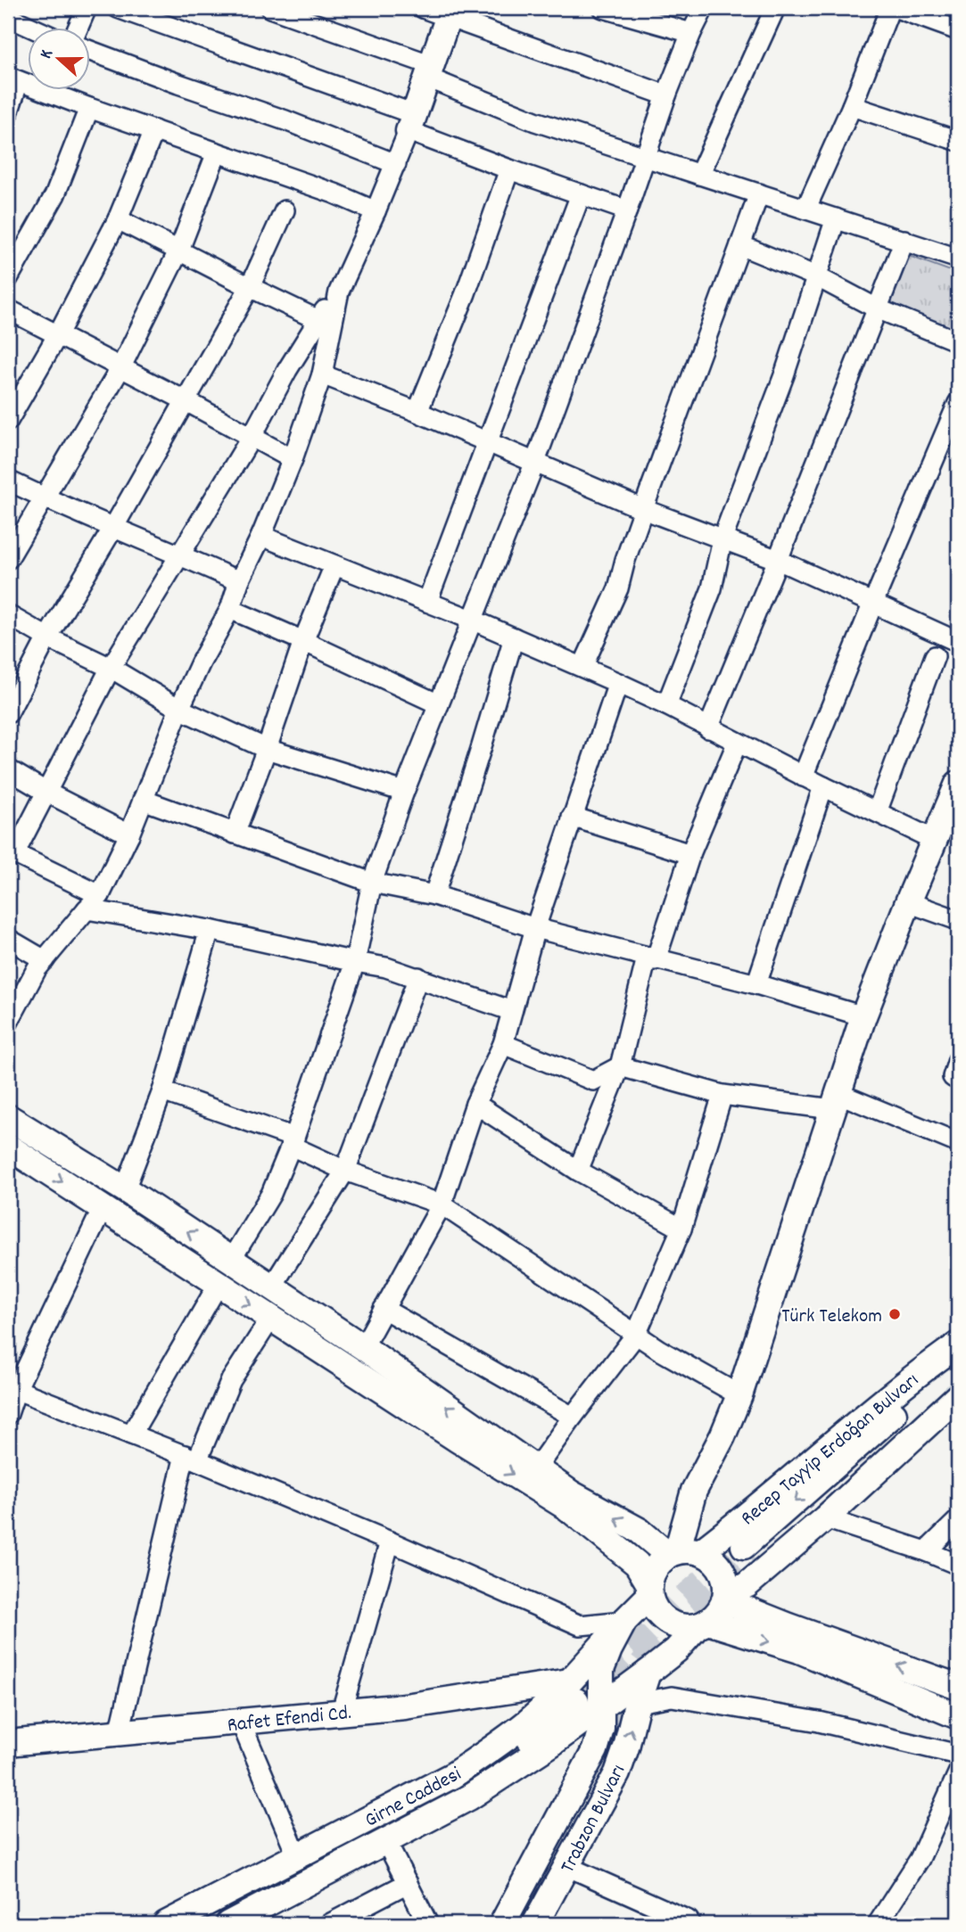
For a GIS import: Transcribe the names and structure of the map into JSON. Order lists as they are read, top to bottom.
{
  "streets": {
    "main road": [
      "Recep Tayyip Erdoğan Bulvarı",
      "Rafet Efendi Cd.",
      "Girne Caddesi",
      "Trabzon Bulvarı"
    ]
  },
  "crossings": [
    ["Recep Tayyip Erdoğan Bulvarı", "Trabzon Bulvarı"],
    ["Rafet Efendi Cd.", "Girne Caddesi"],
    ["Girne Caddesi", "Trabzon Bulvarı"]
  ],
  "places": ["Türk Telekom"],
  "north": "left"
}
